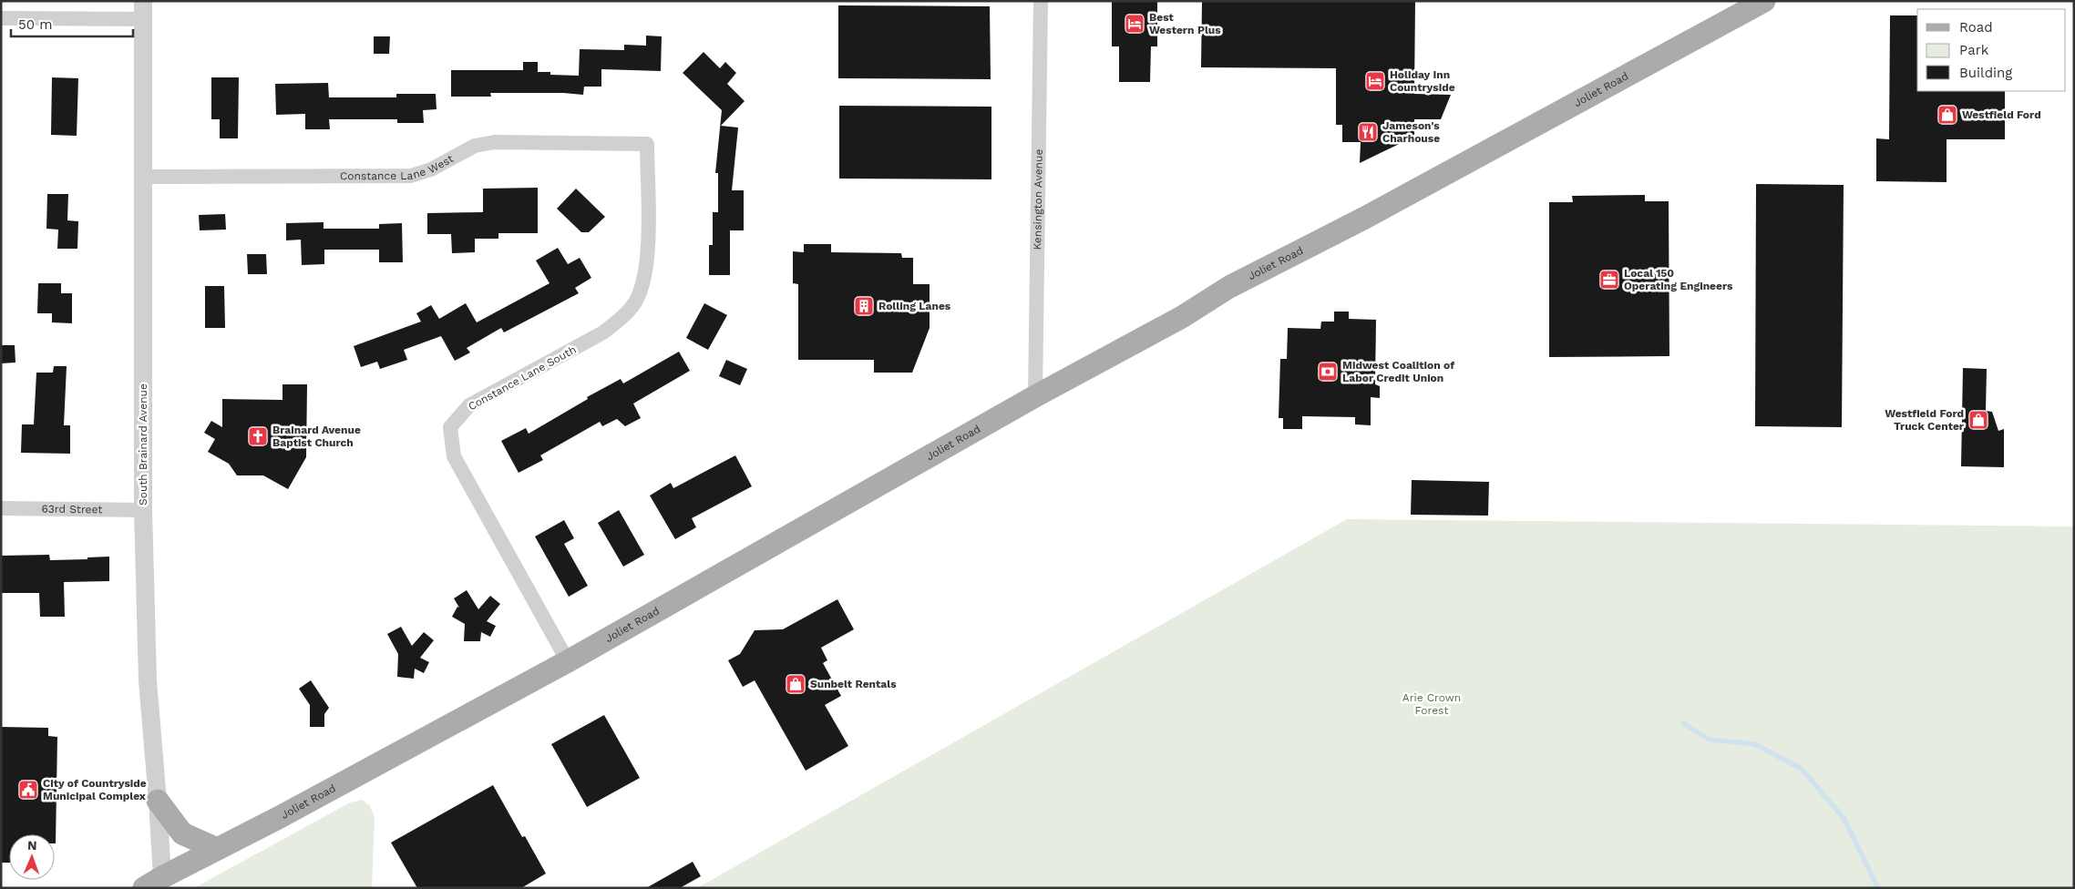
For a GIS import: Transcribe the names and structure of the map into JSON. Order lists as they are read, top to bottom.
{
  "streets": {
    "main road": ["Joliet Road"],
    "street": [
      "Constance Lane West",
      "Kensington Avenue",
      "Constance Lane South",
      "South Brainard Avenue",
      "63rd Street"
    ]
  },
  "crossings": [
    ["Joliet Road", "Kensington Avenue"],
    ["Joliet Road", "Constance Lane South"],
    ["Joliet Road", "South Brainard Avenue"],
    ["Constance Lane West", "Constance Lane South"],
    ["Constance Lane West", "South Brainard Avenue"],
    ["South Brainard Avenue", "63rd Street"]
  ],
  "parks": ["Arie Crown Forest"],
  "places": {
    "hotel": ["Best Western Plus", "Holiday Inn Countryside"],
    "shop": ["Westfield Ford", "Westfield Ford Truck Center", "Sunbelt Rentals"],
    "restaurant": ["Jameson's Charhouse"],
    "office": ["Local 150 Operating Engineers"],
    "building": ["Rolling Lanes"],
    "bank": ["Midwest Coalition of Labor Credit Union"],
    "church": ["Brainard Avenue Baptist Church"],
    "public building": ["City of Countryside Municipal Complex"]
  },
  "legend": ["Road", "Park", "Building"],
  "scale_bar": "50 m",
  "north": "top"
}
